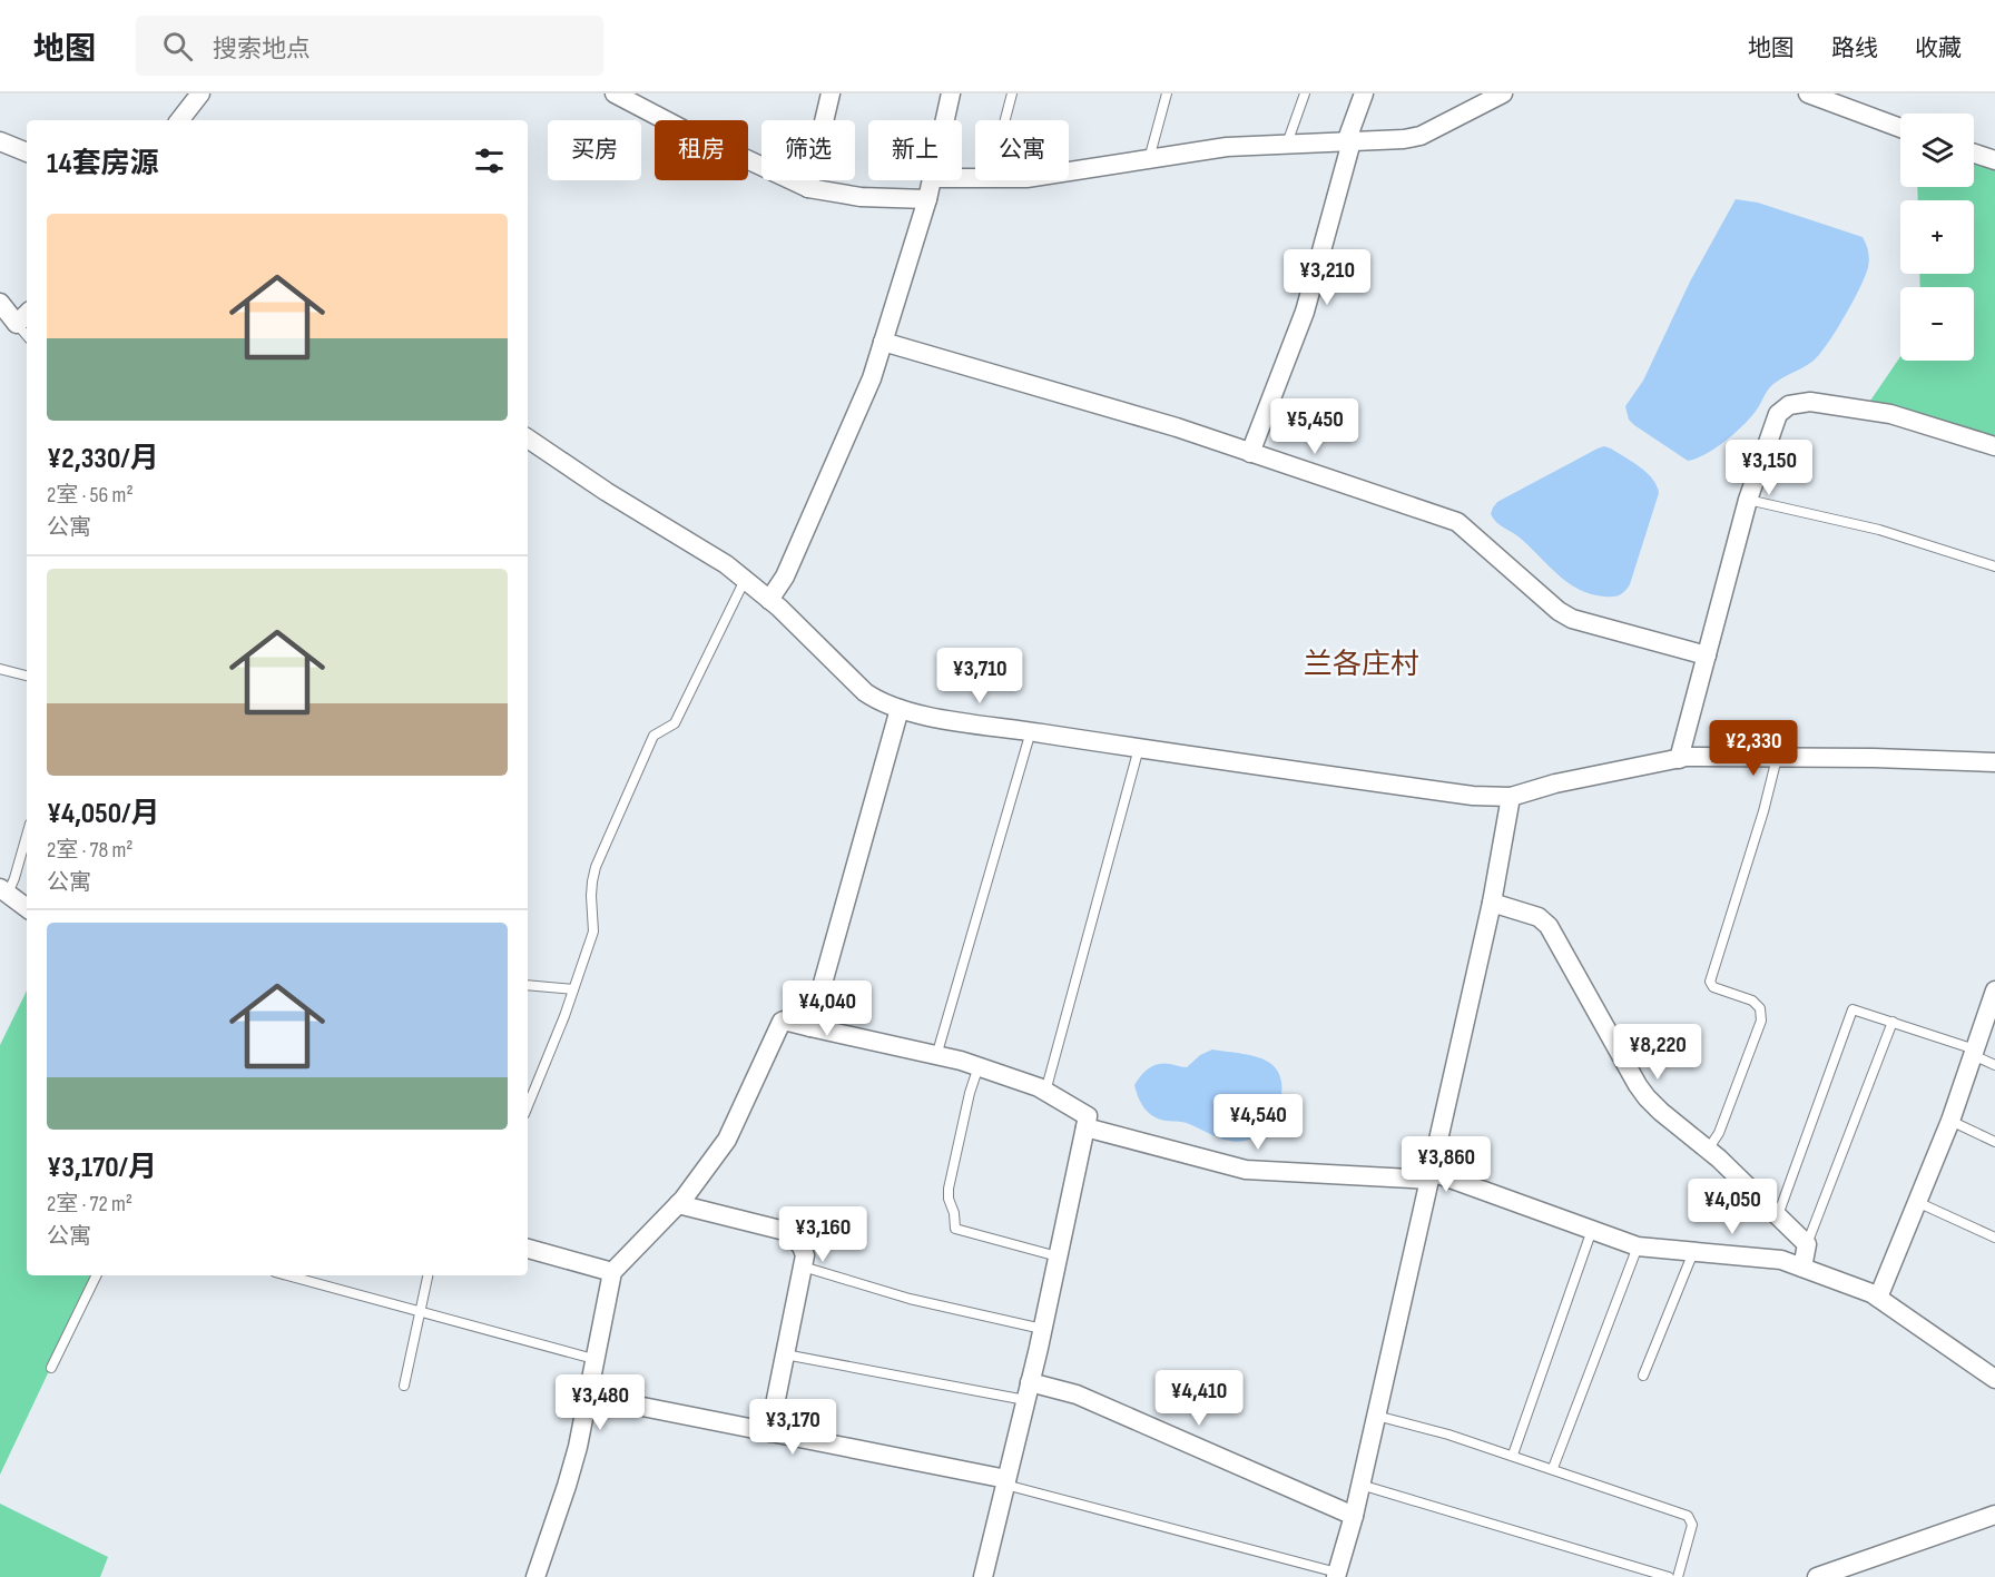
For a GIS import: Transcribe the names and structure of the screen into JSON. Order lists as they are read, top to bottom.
{
  "districts": ["兰各庄村"],
  "page": {
    "header": "地图",
    "search": "搜索地点",
    "nav": ["地图", "路线", "收藏"],
    "map_buttons": ["+", "−"],
    "chip": [
      "买房",
      "租房",
      "筛选",
      "新上",
      "公寓"
    ],
    "heading": "14套房源",
    "list": [
      {
        "name": "¥2,330/月",
        "note": "2室 · 56 m² · 公寓"
      },
      {
        "name": "¥4,050/月",
        "note": "2室 · 78 m² · 公寓"
      },
      {
        "name": "¥3,170/月",
        "note": "2室 · 72 m² · 公寓"
      }
    ],
    "price": [
      "¥3,210",
      "¥5,450",
      "¥3,150",
      "¥3,710",
      "¥2,330",
      "¥4,040",
      "¥8,220",
      "¥4,540",
      "¥3,860",
      "¥4,050",
      "¥3,160",
      "¥4,410",
      "¥3,480",
      "¥3,170"
    ]
  }
}
